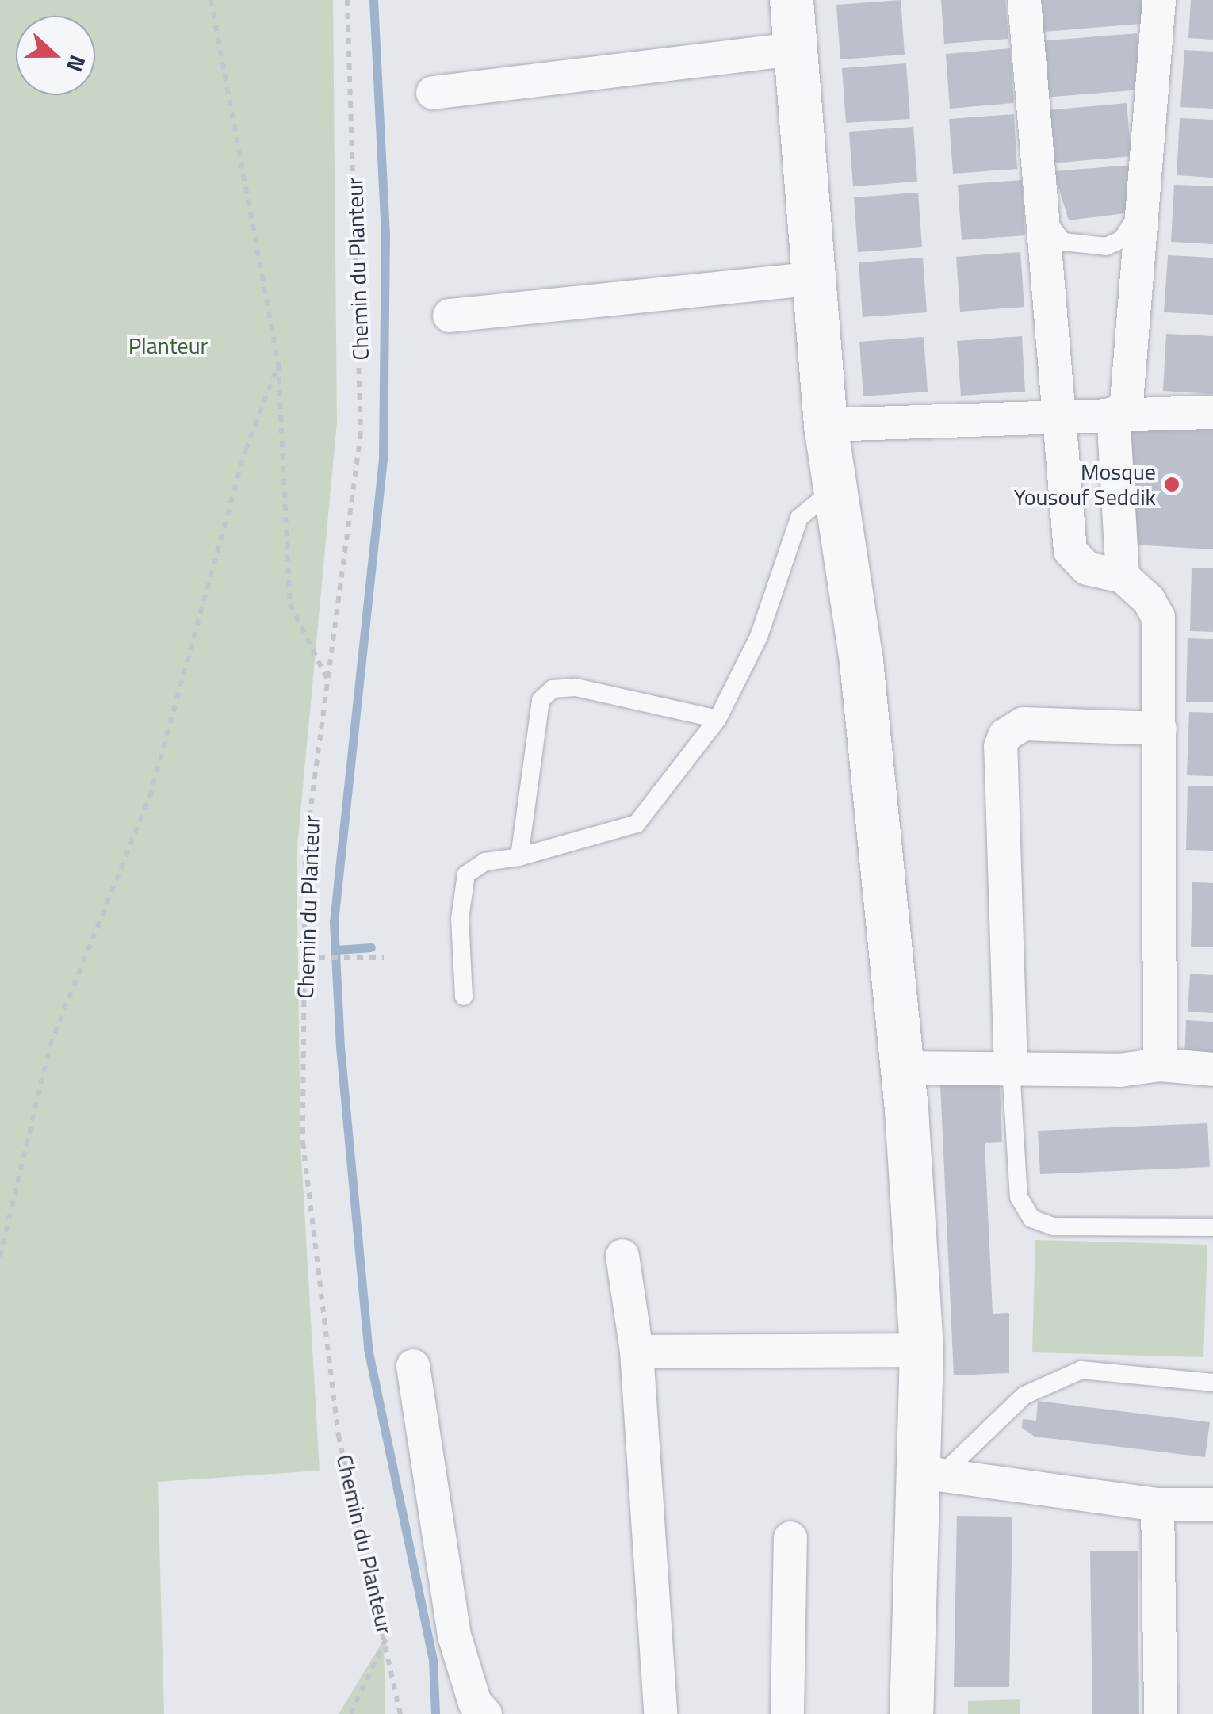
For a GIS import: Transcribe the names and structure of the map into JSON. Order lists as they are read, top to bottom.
{
  "streets": {
    "path": ["Chemin du Planteur"]
  },
  "parks": ["Planteur"],
  "places": ["Mosque Yousouf Seddik"],
  "north": "right"
}
